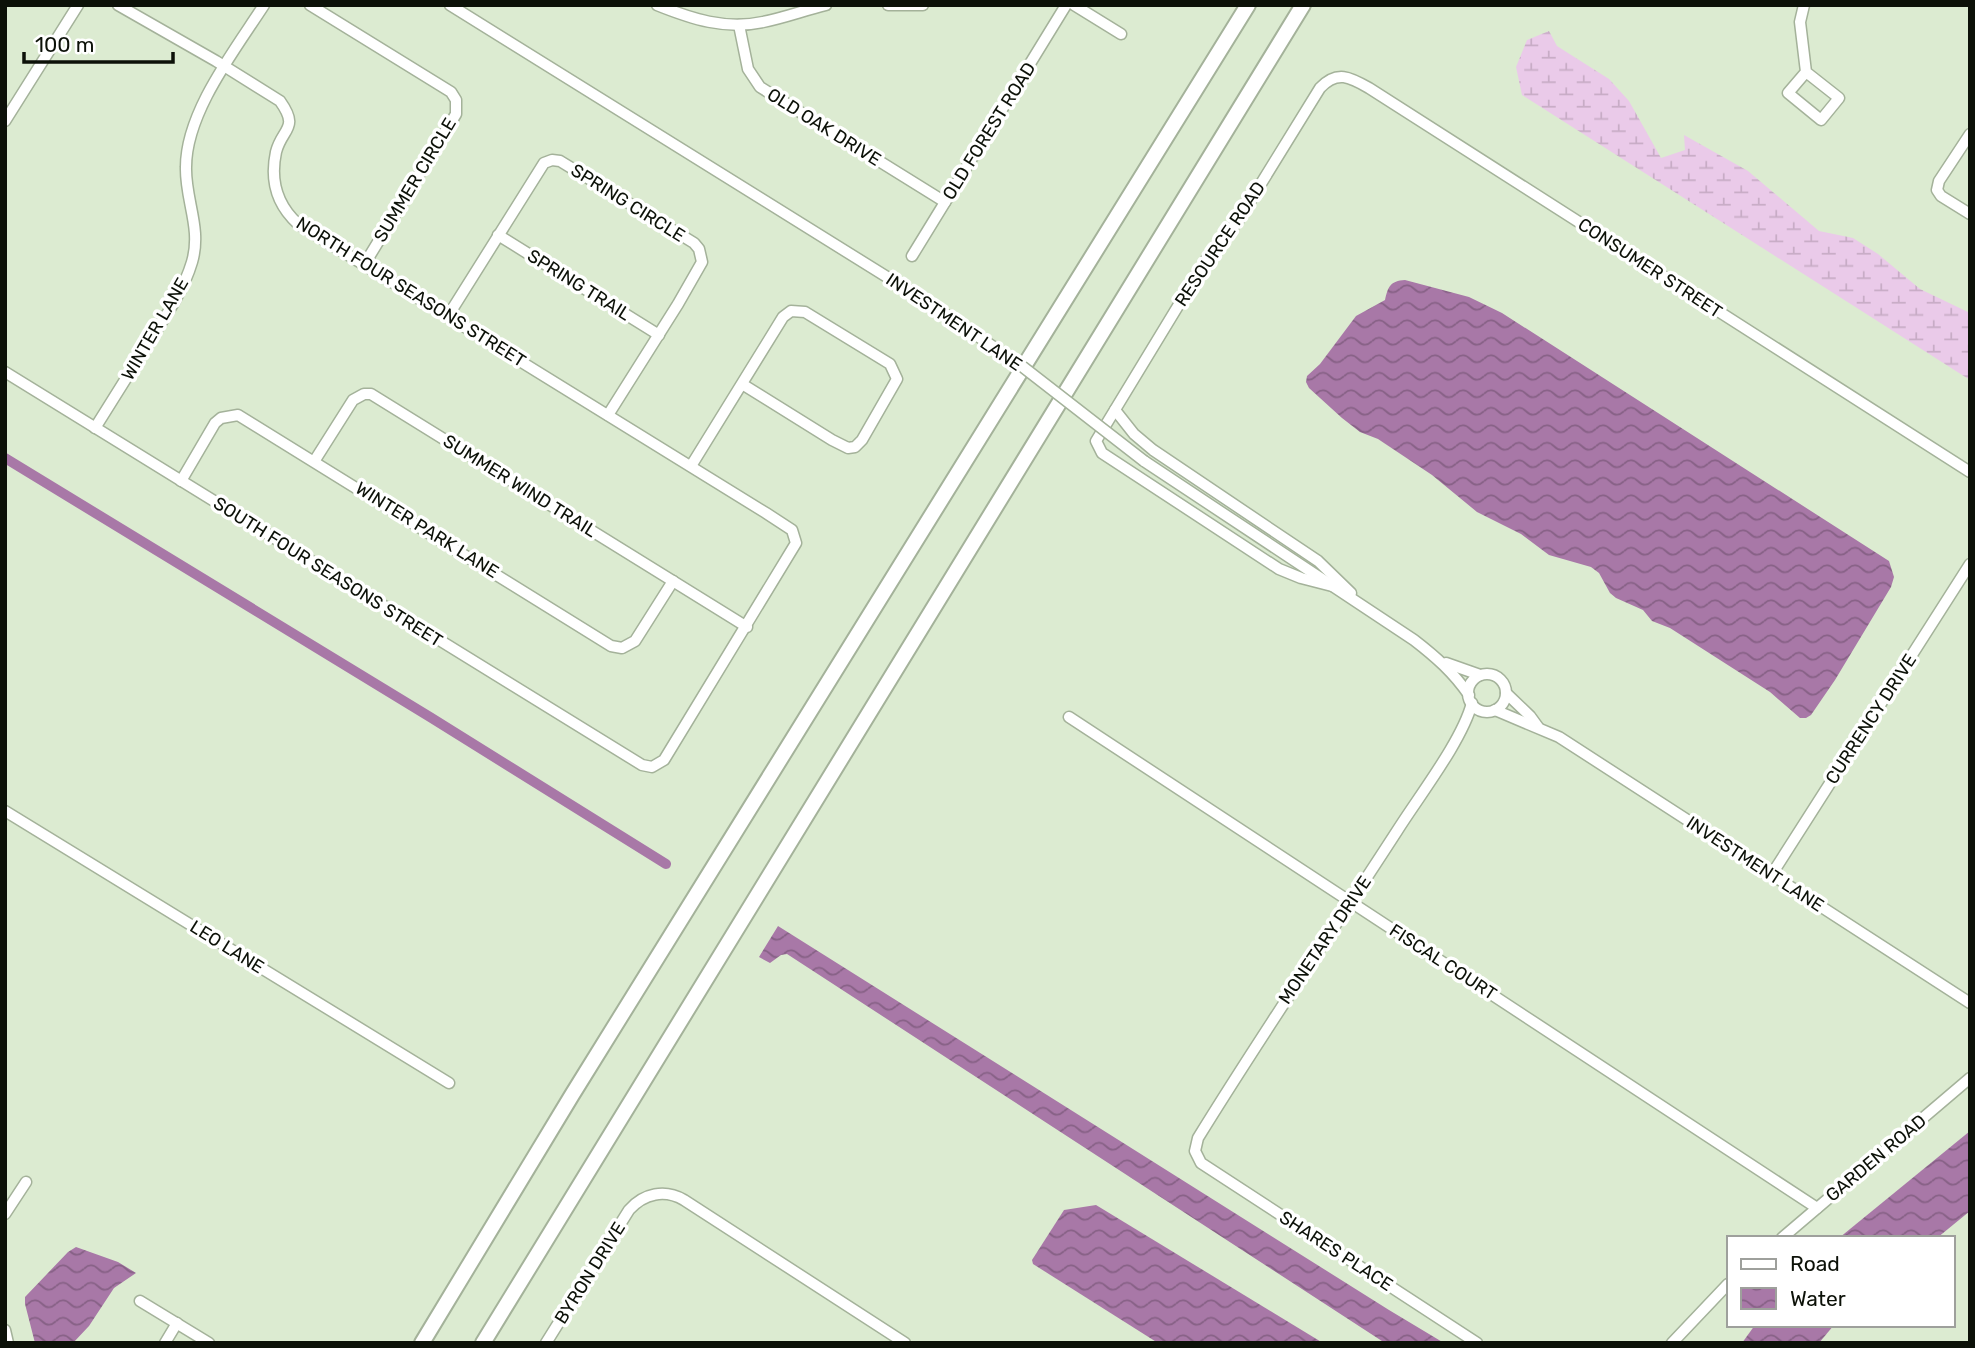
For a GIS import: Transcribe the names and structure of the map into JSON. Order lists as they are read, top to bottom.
{
  "streets": {
    "street": [
      "OLD OAK DRIVE",
      "OLD FOREST ROAD",
      "SUMMER CIRCLE",
      "SPRING CIRCLE",
      "RESOURCE ROAD",
      "CONSUMER STREET",
      "SPRING TRAIL",
      "NORTH FOUR SEASONS STREET",
      "INVESTMENT LANE",
      "WINTER LANE",
      "SUMMER WIND TRAIL",
      "WINTER PARK LANE",
      "SOUTH FOUR SEASONS STREET",
      "CURRENCY DRIVE",
      "MONETARY DRIVE",
      "LEO LANE",
      "FISCAL COURT",
      "GARDEN ROAD",
      "SHARES PLACE",
      "BYRON DRIVE"
    ]
  },
  "crossings": [
    ["OLD OAK DRIVE", "OLD FOREST ROAD"],
    ["SUMMER CIRCLE", "NORTH FOUR SEASONS STREET"],
    ["SPRING CIRCLE", "SPRING TRAIL"],
    ["SPRING CIRCLE", "NORTH FOUR SEASONS STREET"],
    ["RESOURCE ROAD", "CONSUMER STREET"],
    ["RESOURCE ROAD", "INVESTMENT LANE"],
    ["NORTH FOUR SEASONS STREET", "WINTER LANE"],
    ["NORTH FOUR SEASONS STREET", "SUMMER WIND TRAIL"],
    ["NORTH FOUR SEASONS STREET", "SOUTH FOUR SEASONS STREET"],
    ["INVESTMENT LANE", "CURRENCY DRIVE"],
    ["INVESTMENT LANE", "MONETARY DRIVE"],
    ["WINTER LANE", "SOUTH FOUR SEASONS STREET"],
    ["SUMMER WIND TRAIL", "WINTER PARK LANE"],
    ["SUMMER WIND TRAIL", "SOUTH FOUR SEASONS STREET"],
    ["WINTER PARK LANE", "SOUTH FOUR SEASONS STREET"],
    ["MONETARY DRIVE", "FISCAL COURT"],
    ["MONETARY DRIVE", "SHARES PLACE"],
    ["FISCAL COURT", "GARDEN ROAD"]
  ],
  "legend": ["Road", "Water"],
  "scale_bar": "100 m"
}
